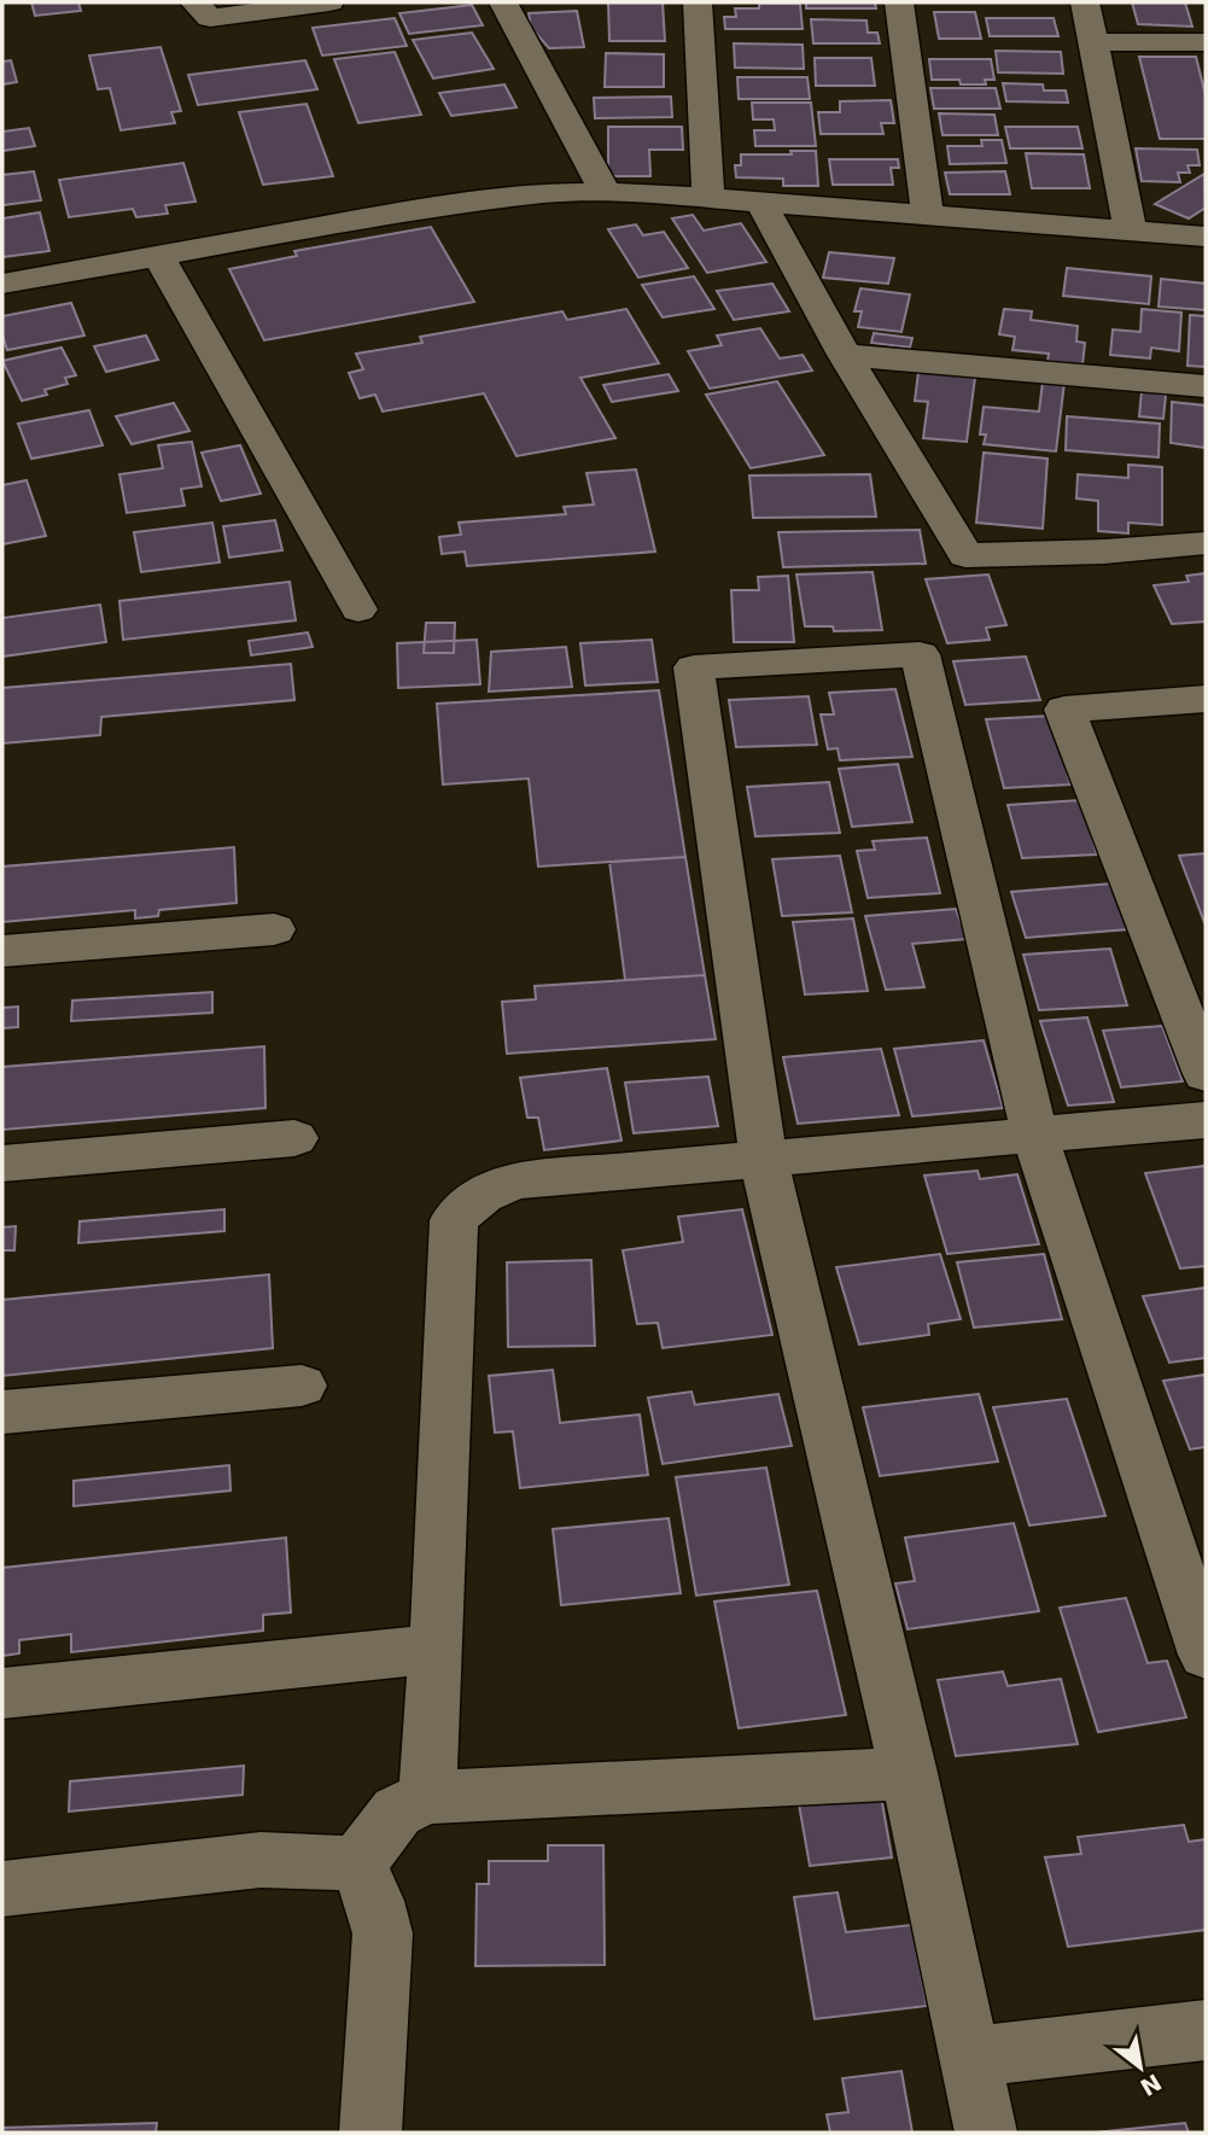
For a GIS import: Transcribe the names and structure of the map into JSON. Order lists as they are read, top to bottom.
{
  "north": "bottom right"
}
